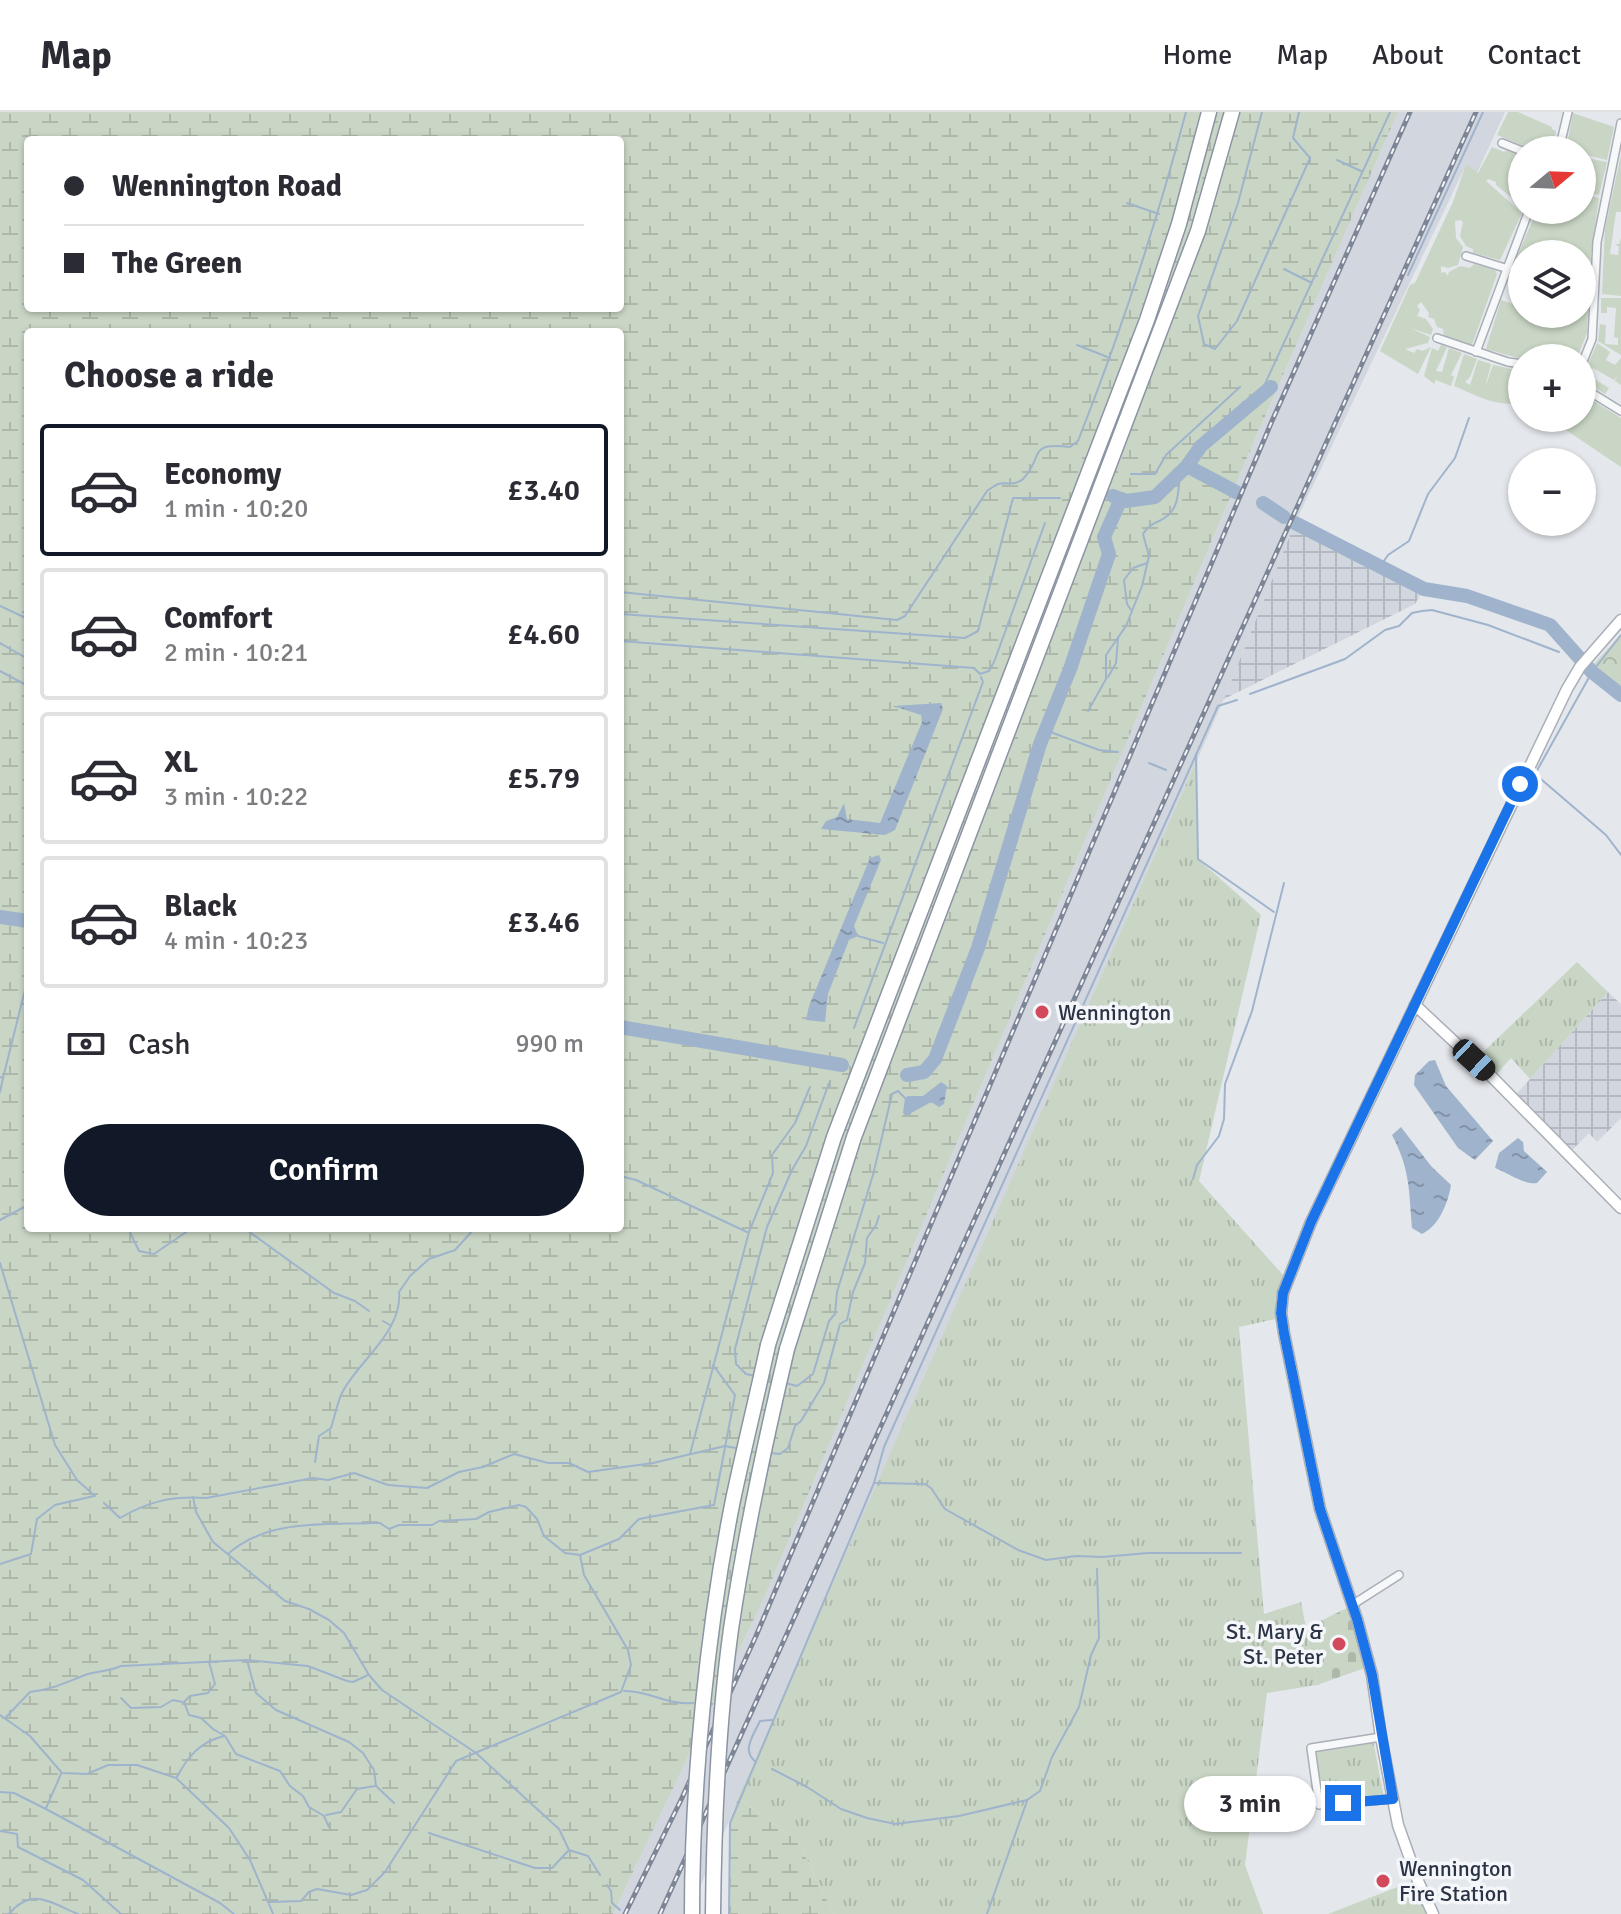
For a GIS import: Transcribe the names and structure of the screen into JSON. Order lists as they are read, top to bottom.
{
  "places": ["Wennington", "St. Mary & St. Peter", "Wennington Fire Station"],
  "north": "right",
  "page": {
    "header": "Map",
    "nav": [
      "Home",
      "Map",
      "About",
      "Contact"
    ],
    "map_buttons": ["+", "−"],
    "banner": ["Wennington Road", "The Green"],
    "heading": "Choose a ride",
    "list": [
      {
        "name": "Economy",
        "note": "1 min · 10:20",
        "value": "£3.40"
      },
      {
        "name": "Comfort",
        "note": "2 min · 10:21",
        "value": "£4.60"
      },
      {
        "name": "XL",
        "note": "3 min · 10:22",
        "value": "£5.79"
      },
      {
        "name": "Black",
        "note": "4 min · 10:23",
        "value": "£3.46"
      }
    ],
    "pay": ["Cash", "990 m"],
    "buttons": "Confirm",
    "bubble": "3 min"
  }
}
